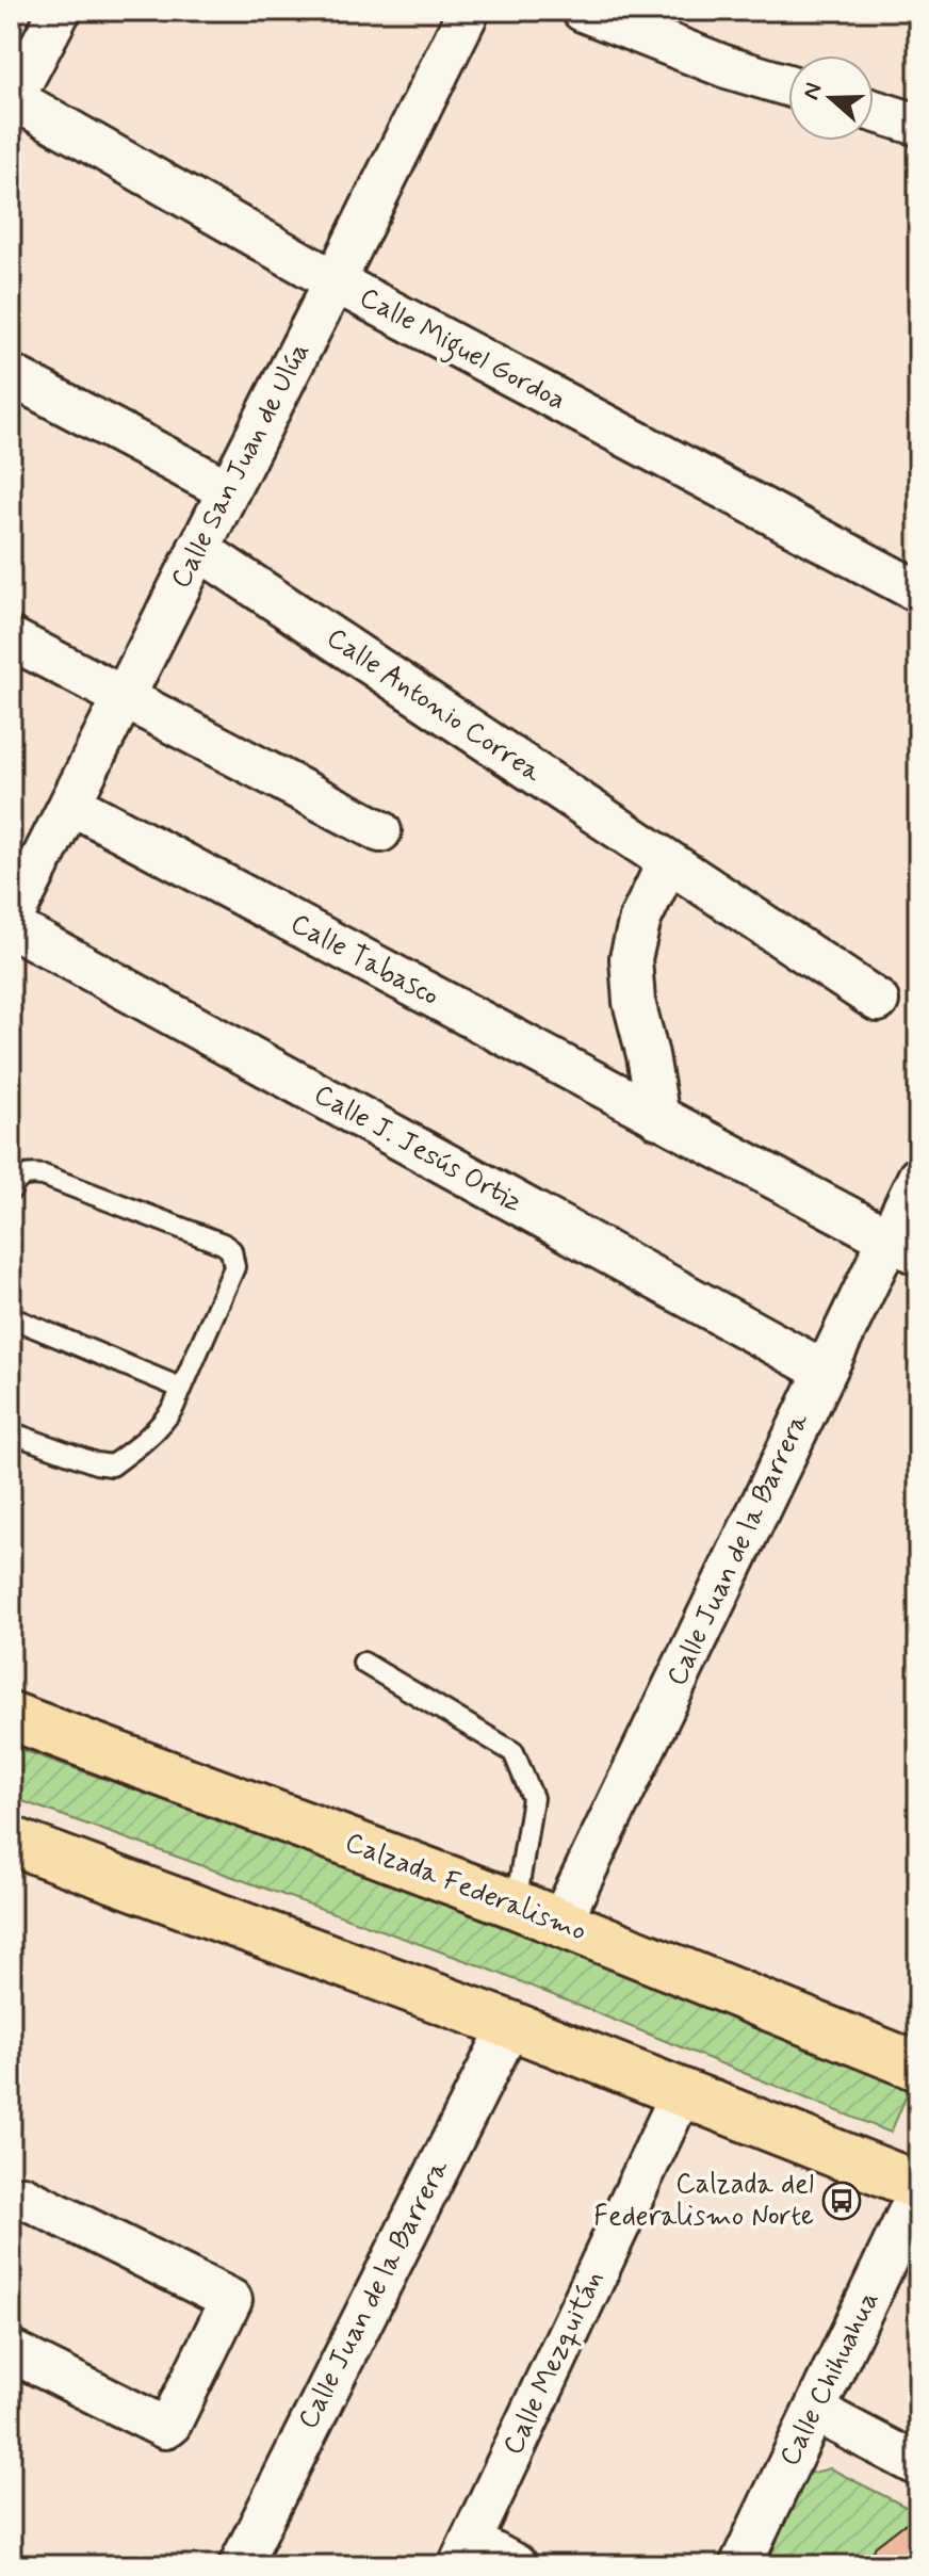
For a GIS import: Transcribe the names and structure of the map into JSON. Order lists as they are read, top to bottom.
{
  "streets": {
    "main road": ["Calzada Federalismo"],
    "street": [
      "Calle Miguel Gordoa",
      "Calle San Juan de Ulúa",
      "Calle Antonio Correa",
      "Calle Tabasco",
      "Calle J. Jesús Ortiz",
      "Calle Juan de la Barrera",
      "Calle Mezquitán",
      "Calle Chihuahua"
    ]
  },
  "crossings": [
    ["Calle Miguel Gordoa", "Calle San Juan de Ulúa"],
    ["Calle San Juan de Ulúa", "Calle Antonio Correa"],
    ["Calle San Juan de Ulúa", "Calle Tabasco"],
    ["Calle San Juan de Ulúa", "Calle J. Jesús Ortiz"],
    ["Calle Tabasco", "Calle Juan de la Barrera"],
    ["Calle J. Jesús Ortiz", "Calle Juan de la Barrera"],
    ["Calle Juan de la Barrera", "Calzada Federalismo"]
  ],
  "places": {
    "bus stop": ["Calzada del Federalismo Norte"]
  },
  "north": "left"
}
